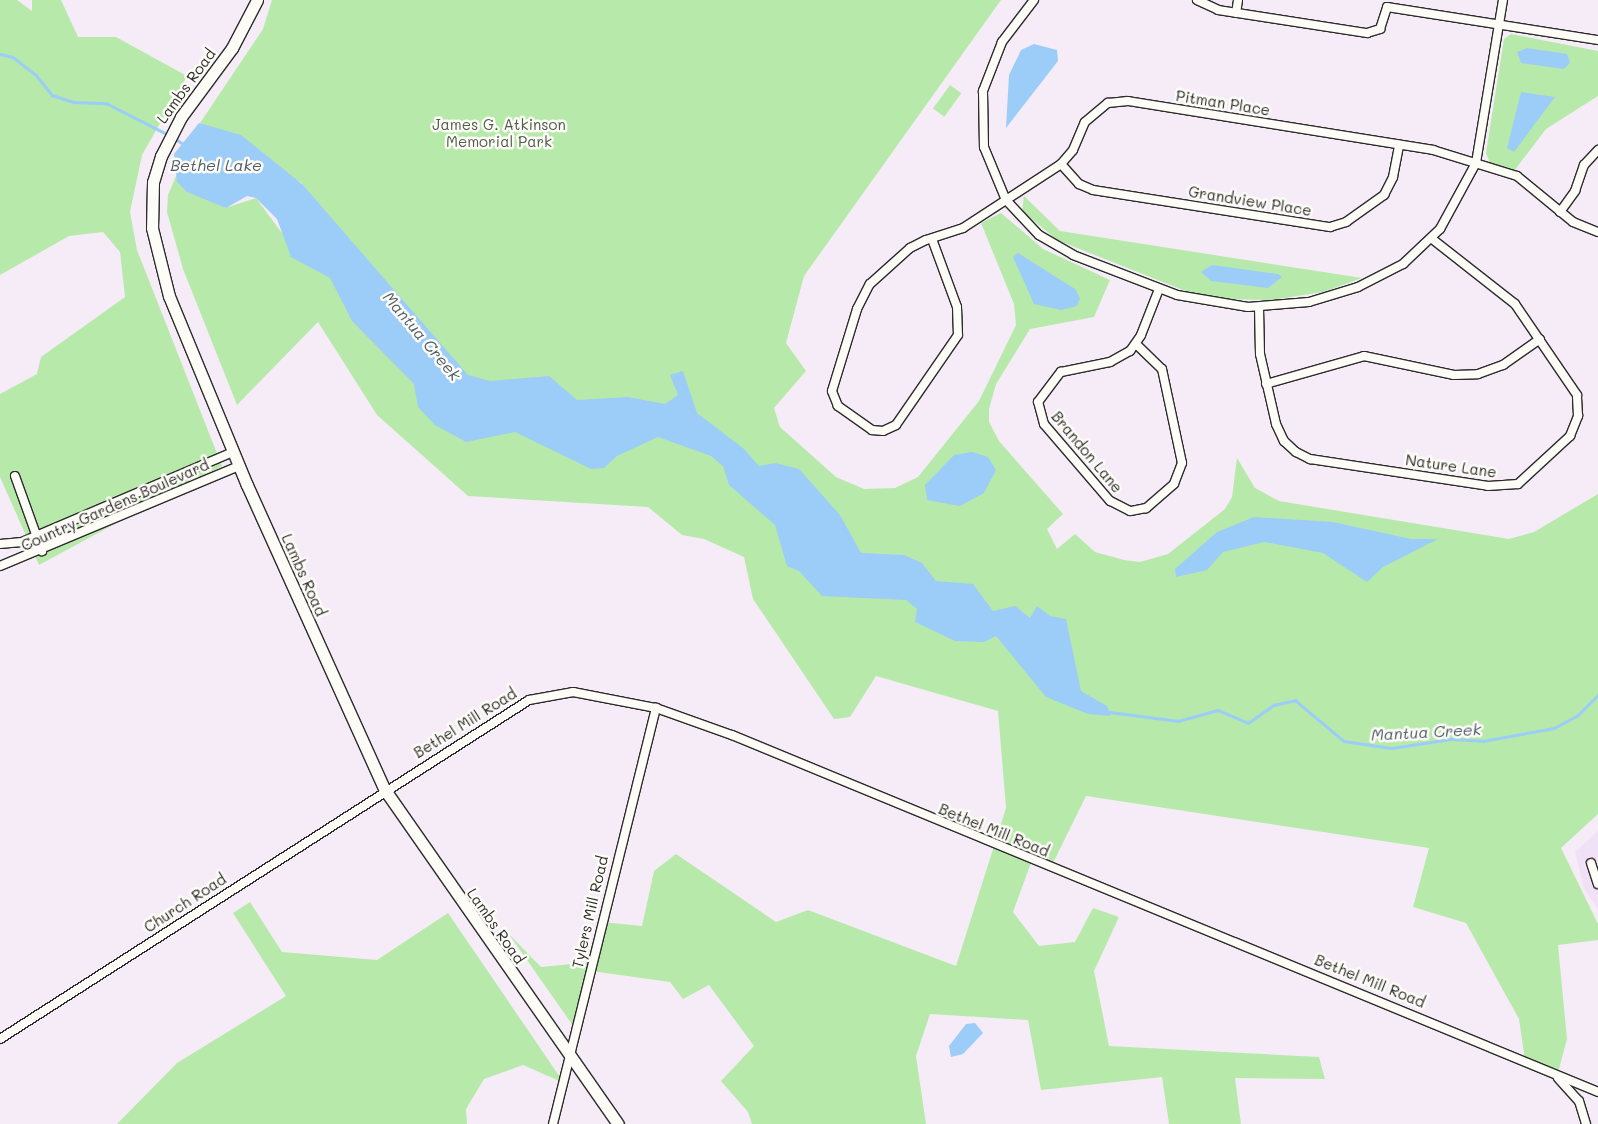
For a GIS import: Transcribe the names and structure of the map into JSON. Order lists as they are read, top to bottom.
{
  "streets": {
    "main road": ["Lambs Road"],
    "street": [
      "Pitman Place",
      "Grandview Place",
      "Brandon Lane",
      "Nature Lane",
      "Country Gardens Boulevard",
      "Bethel Mill Road",
      "Church Road",
      "Tylers Mill Road"
    ]
  },
  "crossings": [
    ["Lambs Road", "Country Gardens Boulevard"],
    ["Lambs Road", "Bethel Mill Road"],
    ["Lambs Road", "Church Road"],
    ["Lambs Road", "Tylers Mill Road"],
    ["Pitman Place", "Grandview Place"],
    ["Bethel Mill Road", "Church Road"],
    ["Bethel Mill Road", "Tylers Mill Road"]
  ],
  "water": ["Bethel Lake", "Mantua Creek"],
  "parks": ["James G. Atkinson Memorial Park"]
}
